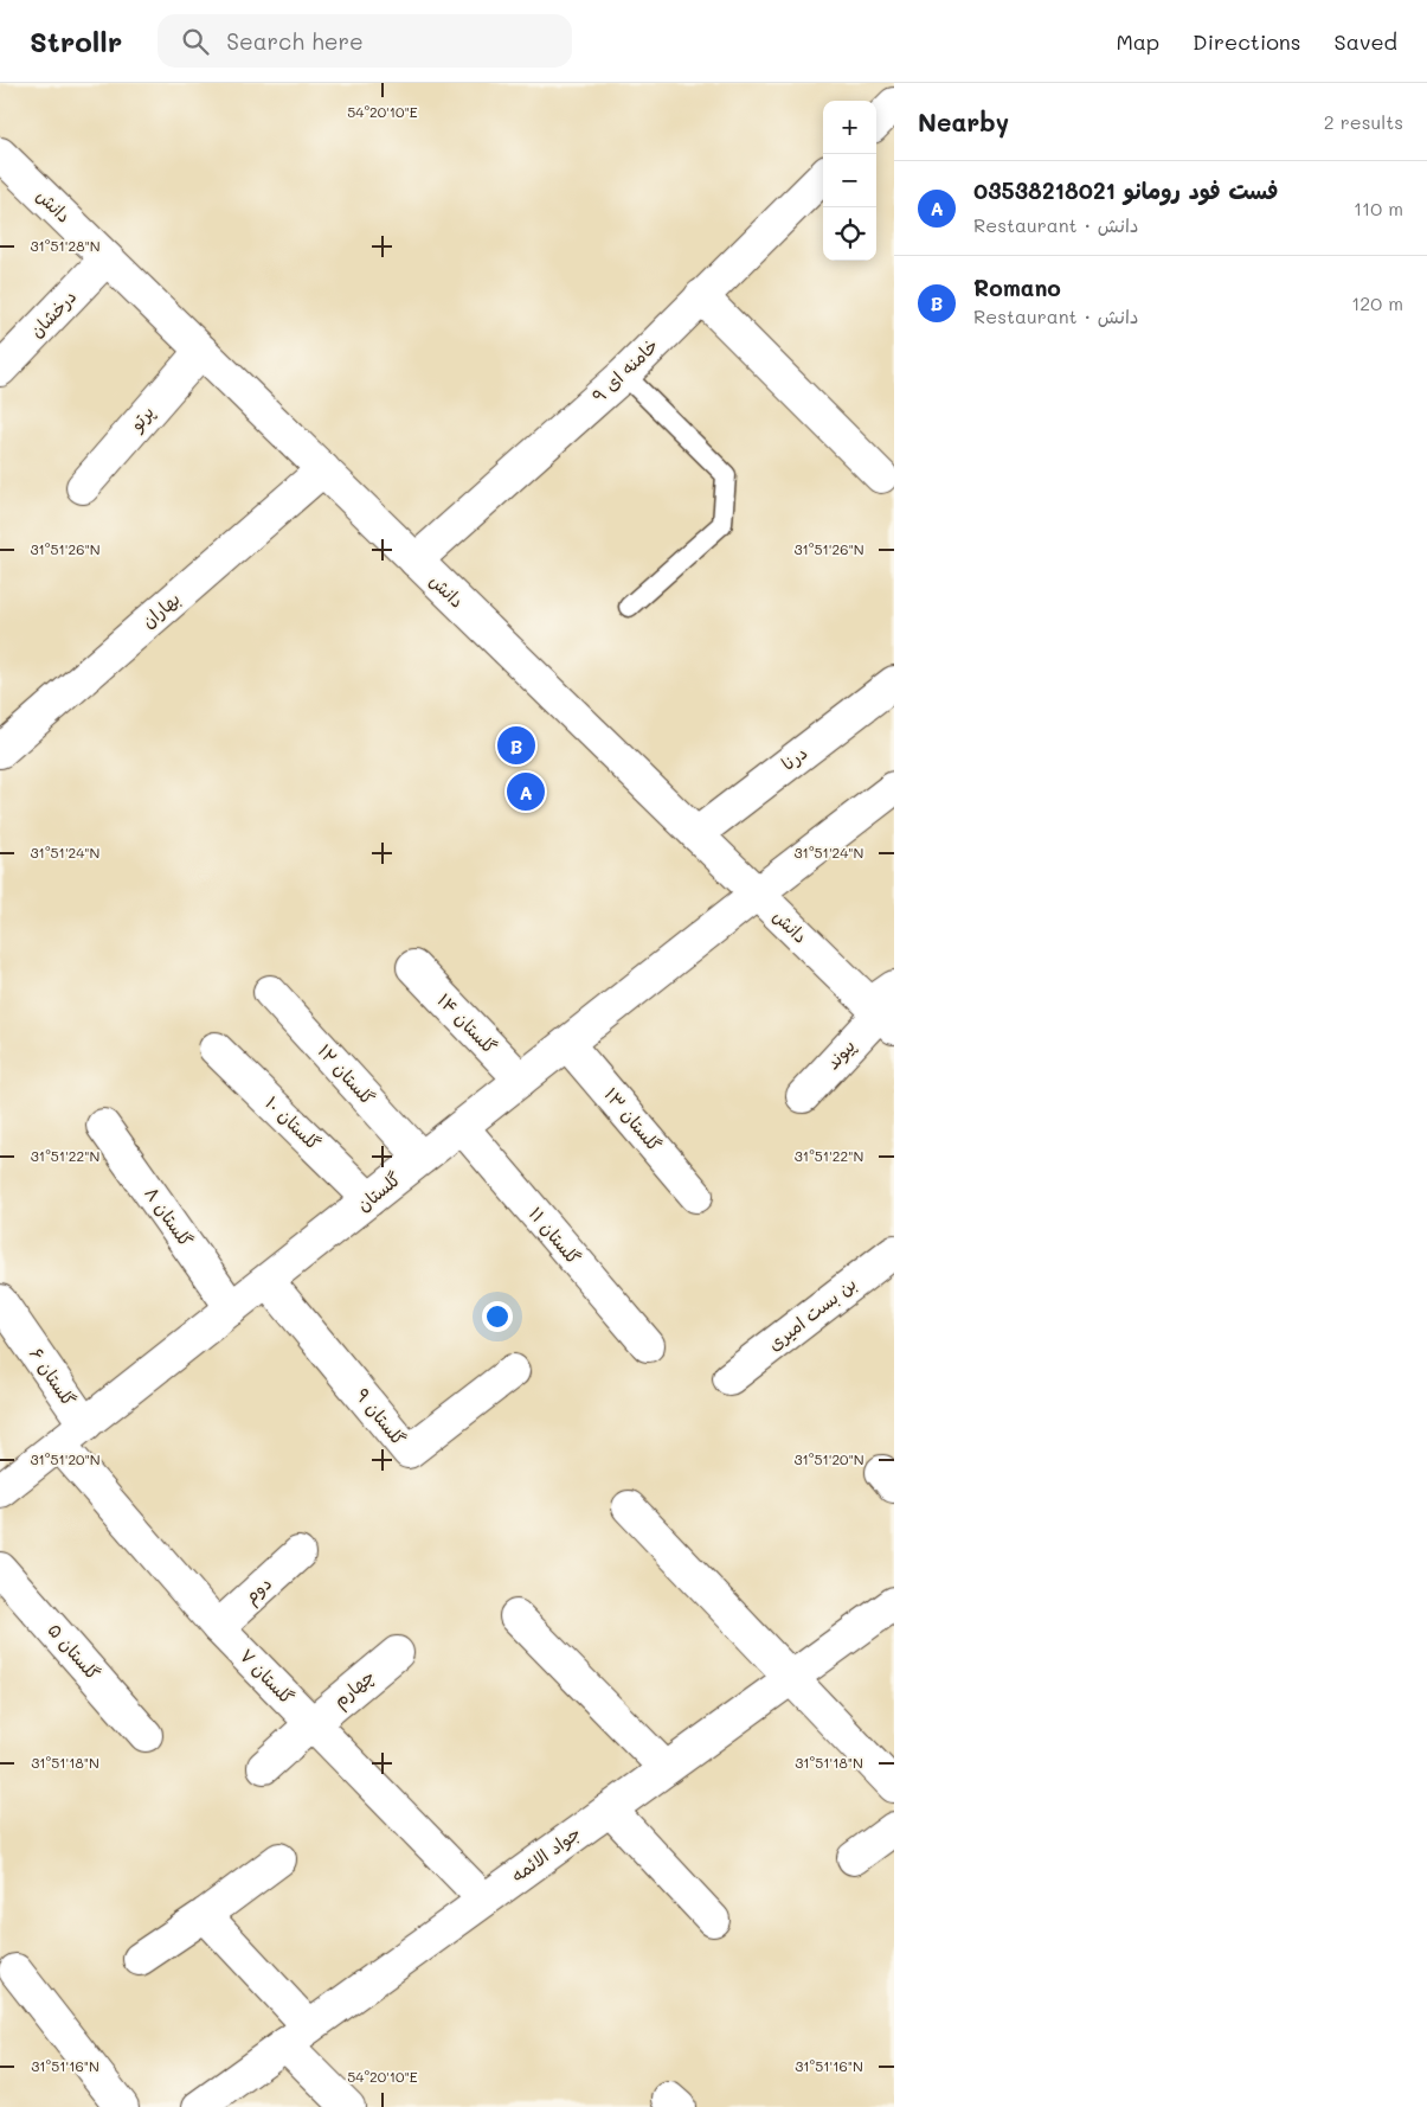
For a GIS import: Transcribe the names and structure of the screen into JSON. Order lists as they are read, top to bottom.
{
  "streets": {
    "street": [
      "دانش",
      "درخشان",
      "خامنه ای ۹",
      "پرتو",
      "بهاران",
      "درنا",
      "گلستان ۱۴",
      "پیوند",
      "گلستان ۱۲",
      "گلستان ۱۳",
      "گلستان ۱۰",
      "گلستان",
      "گلستان ۸",
      "گلستان ۱۱",
      "بن بست امیری",
      "گلستان ۶",
      "گلستان ۹",
      "دوم",
      "گلستان ۵",
      "گلستان ۷",
      "چهارم",
      "جواد الائمه"
    ]
  },
  "crossings": [
    ["دانش", "درخشان"],
    ["دانش", "خامنه ای ۹"],
    ["دانش", "پرتو"],
    ["دانش", "بهاران"],
    ["دانش", "درنا"],
    ["دانش", "پیوند"],
    ["دانش", "گلستان"],
    ["گلستان ۱۴", "گلستان"],
    ["گلستان ۱۲", "گلستان"],
    ["گلستان ۱۳", "گلستان"],
    ["گلستان ۱۰", "گلستان"],
    ["گلستان", "گلستان ۸"],
    ["گلستان", "گلستان ۱۱"],
    ["گلستان", "گلستان ۶"],
    ["گلستان", "گلستان ۹"],
    ["گلستان", "گلستان ۷"],
    ["دوم", "گلستان ۷"],
    ["گلستان ۷", "چهارم"],
    ["گلستان ۷", "جواد الائمه"]
  ],
  "page": {
    "header": "Strollr",
    "search": "Search here",
    "nav": ["Map", "Directions", "Saved"],
    "heading": ["Nearby", "2 results"],
    "map_buttons": ["+", "−"],
    "list": [
      {
        "mark": "A",
        "name": "فست فود رومانو 03538218021",
        "note": "Restaurant · دانش",
        "value": "110 m"
      },
      {
        "mark": "B",
        "name": "Romano",
        "note": "Restaurant · دانش",
        "value": "120 m"
      }
    ],
    "pins": ["B", "A"]
  },
  "coordinates": [
    "54°20'10\"E",
    "31°51'28\"N",
    "31°51'26\"N",
    "31°51'24\"N",
    "31°51'22\"N",
    "31°51'20\"N",
    "31°51'18\"N",
    "31°51'16\"N"
  ]
}
